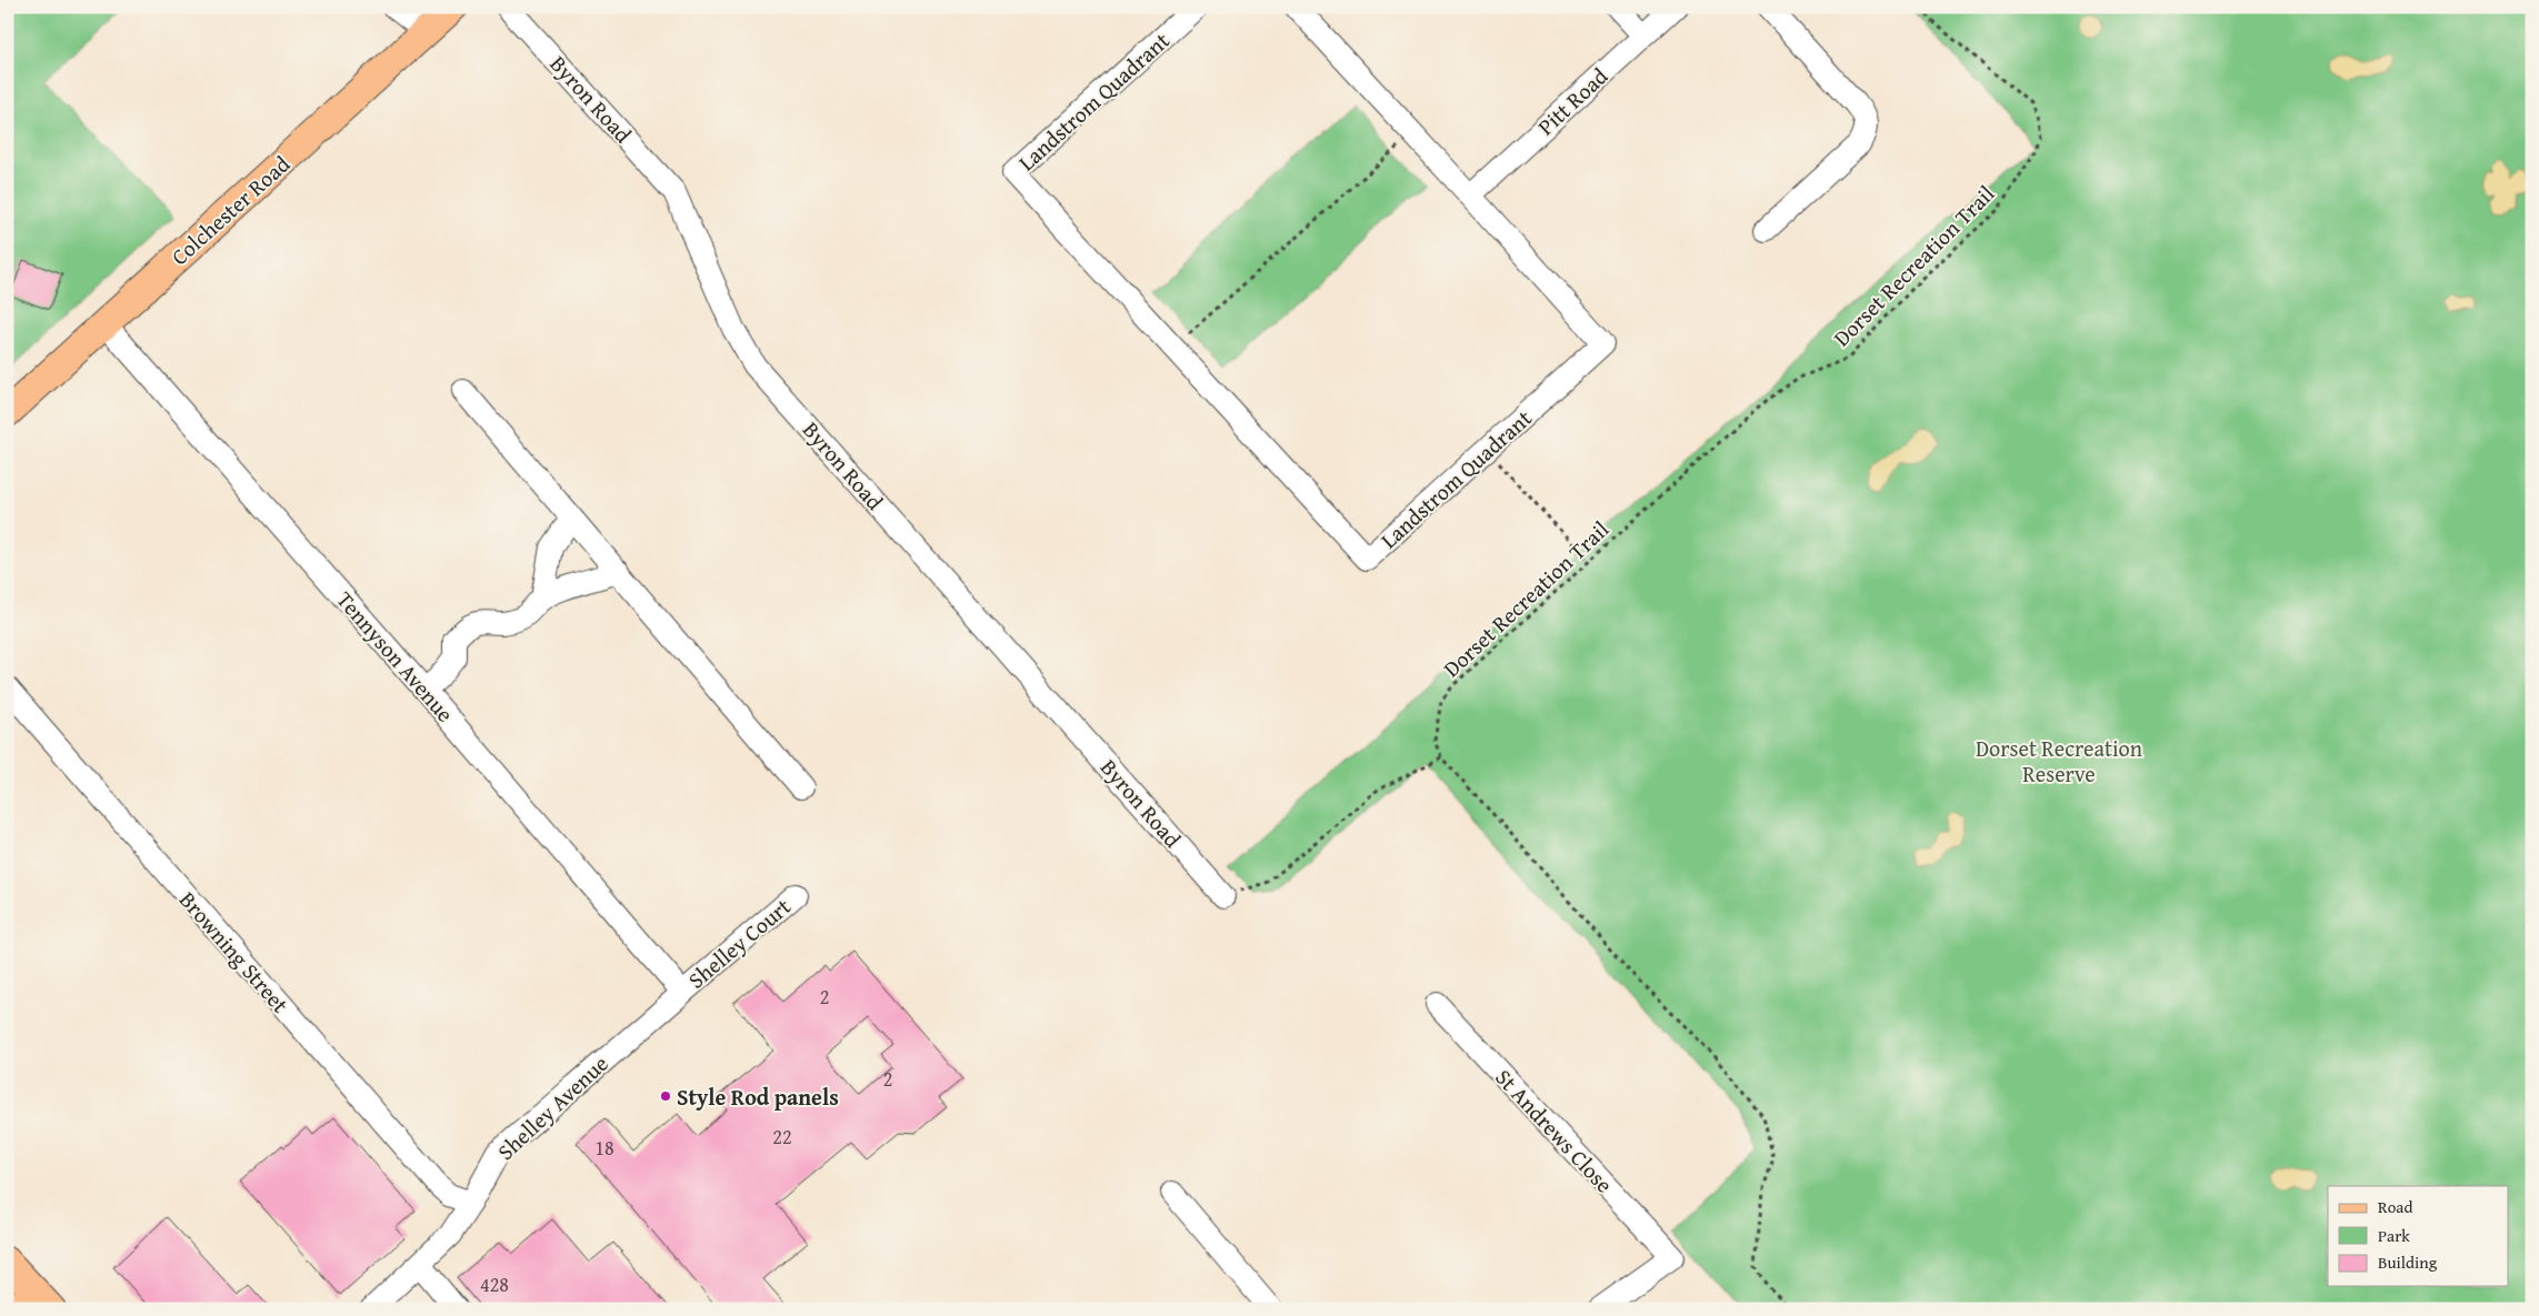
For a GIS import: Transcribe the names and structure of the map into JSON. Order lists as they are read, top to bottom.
{
  "streets": {
    "main road": ["Colchester Road"],
    "street": [
      "Byron Road",
      "Landstrom Quadrant",
      "Pitt Road",
      "Tennyson Avenue",
      "Shelley Court",
      "Browning Street",
      "Shelley Avenue",
      "St Andrews Close"
    ],
    "path": ["Dorset Recreation Trail"]
  },
  "crossings": [
    ["Landstrom Quadrant", "Pitt Road"],
    ["Colchester Road", "Tennyson Avenue"],
    ["Tennyson Avenue", "Shelley Court"],
    ["Tennyson Avenue", "Shelley Avenue"],
    ["Shelley Court", "Shelley Avenue"],
    ["Browning Street", "Shelley Avenue"]
  ],
  "parks": ["Dorset Recreation Reserve"],
  "places": ["Style Rod panels"],
  "house_numbers": [
    "2",
    "2",
    "22",
    "18",
    "428"
  ],
  "legend": ["Road", "Park", "Building"]
}
